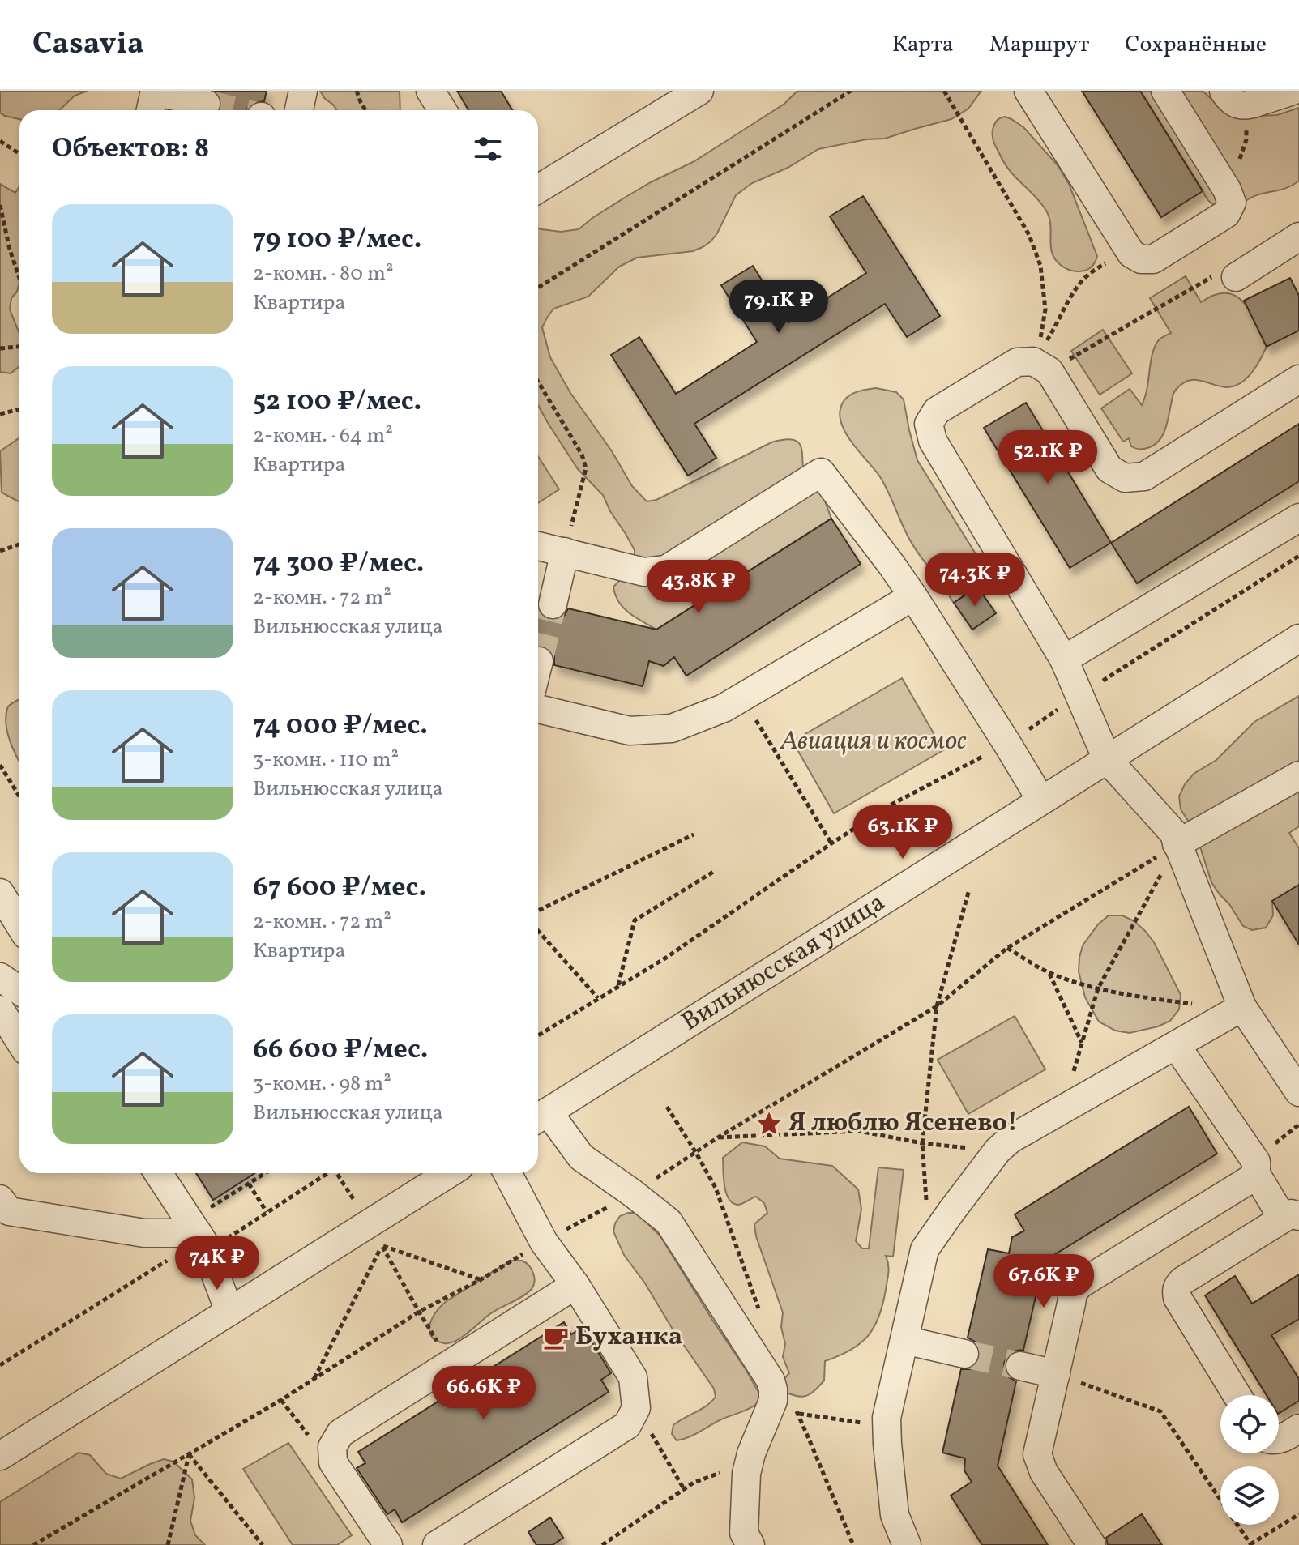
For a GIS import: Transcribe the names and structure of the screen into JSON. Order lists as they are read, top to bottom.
{
  "streets": {
    "street": ["Вильнюсская улица"]
  },
  "parks": ["Авиация и космос"],
  "places": {
    "place": ["Я люблю Ясенево!"],
    "cafe": ["Буханка"]
  },
  "page": {
    "header": "Casavia",
    "nav": ["Карта", "Маршрут", "Сохранённые"],
    "heading": "Объектов: 8",
    "list": [
      {
        "name": "79 100 ₽/мес.",
        "note": "2-комн. · 80 m² · Квартира"
      },
      {
        "name": "52 100 ₽/мес.",
        "note": "2-комн. · 64 m² · Квартира"
      },
      {
        "name": "74 300 ₽/мес.",
        "note": "2-комн. · 72 m² · Вильнюсская улица"
      },
      {
        "name": "74 000 ₽/мес.",
        "note": "3-комн. · 110 m² · Вильнюсская улица"
      },
      {
        "name": "67 600 ₽/мес.",
        "note": "2-комн. · 72 m² · Квартира"
      },
      {
        "name": "66 600 ₽/мес.",
        "note": "3-комн. · 98 m² · Вильнюсская улица"
      }
    ],
    "price": [
      "79.1K ₽",
      "52.1K ₽",
      "74.3K ₽",
      "43.8K ₽",
      "63.1K ₽",
      "74K ₽",
      "67.6K ₽",
      "66.6K ₽"
    ]
  }
}
